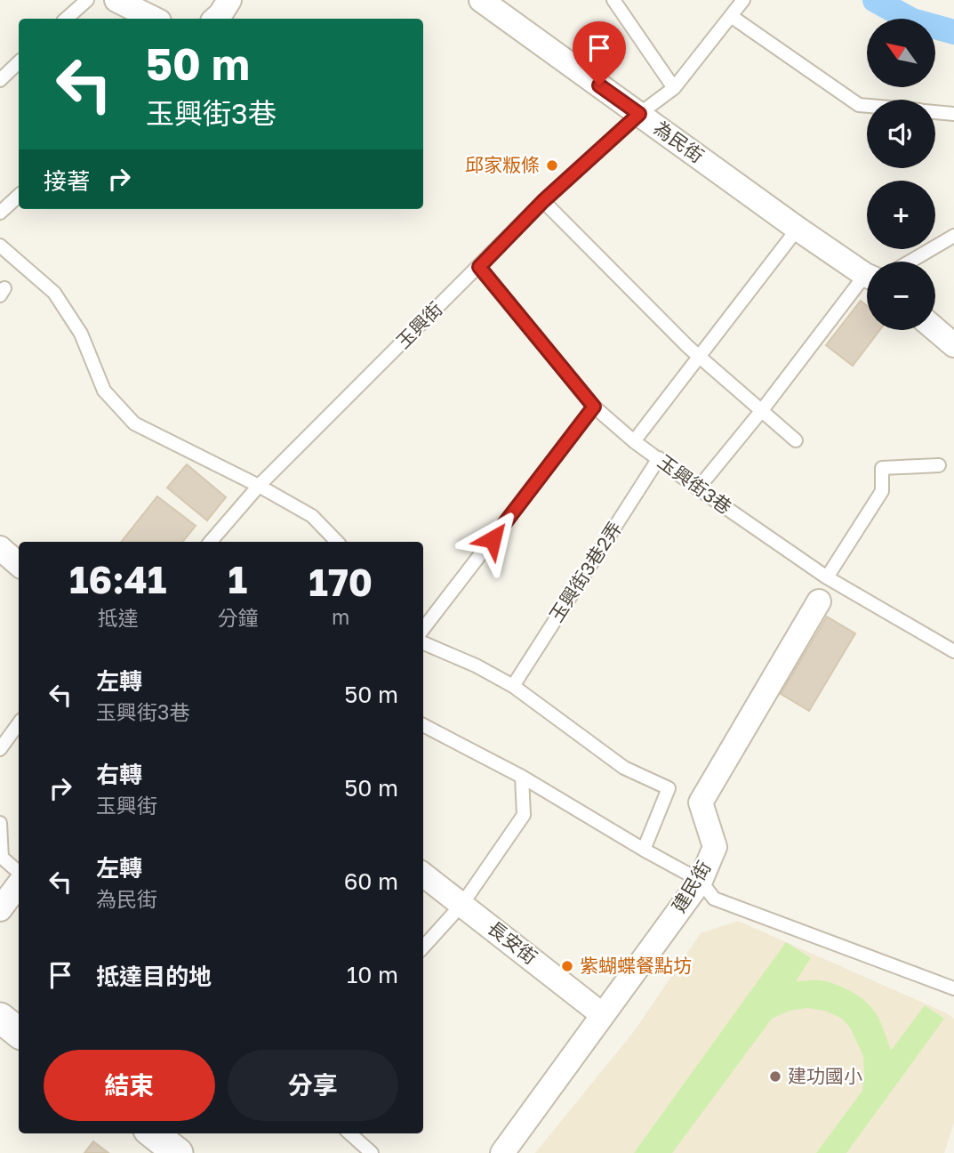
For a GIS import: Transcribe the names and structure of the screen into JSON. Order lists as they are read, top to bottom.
{
  "streets": {
    "street": ["為民街", "建民街", "長安街"],
    "lane": ["玉興街", "玉興街3巷", "玉興街3巷2弄"]
  },
  "crossings": [
    ["為民街", "玉興街"],
    ["玉興街", "玉興街3巷"],
    ["玉興街3巷", "玉興街3巷2弄"],
    ["建民街", "長安街"]
  ],
  "places": ["邱家粄條", "紫蝴蝶餐點坊", "建功國小"],
  "north": "top left",
  "page": {
    "map_buttons": ["+", "−"],
    "turn": ["50 m", "玉興街3巷"],
    "then": "接著",
    "eta": [
      "16:41",
      "抵達",
      "1",
      "分鐘",
      "170",
      "m"
    ],
    "list": [
      {
        "name": "左轉",
        "note": "玉興街3巷",
        "value": "50 m"
      },
      {
        "name": "右轉",
        "note": "玉興街",
        "value": "50 m"
      },
      {
        "name": "左轉",
        "note": "為民街",
        "value": "60 m"
      },
      {
        "name": "抵達目的地",
        "value": "10 m"
      }
    ],
    "buttons": ["結束", "分享"]
  }
}
